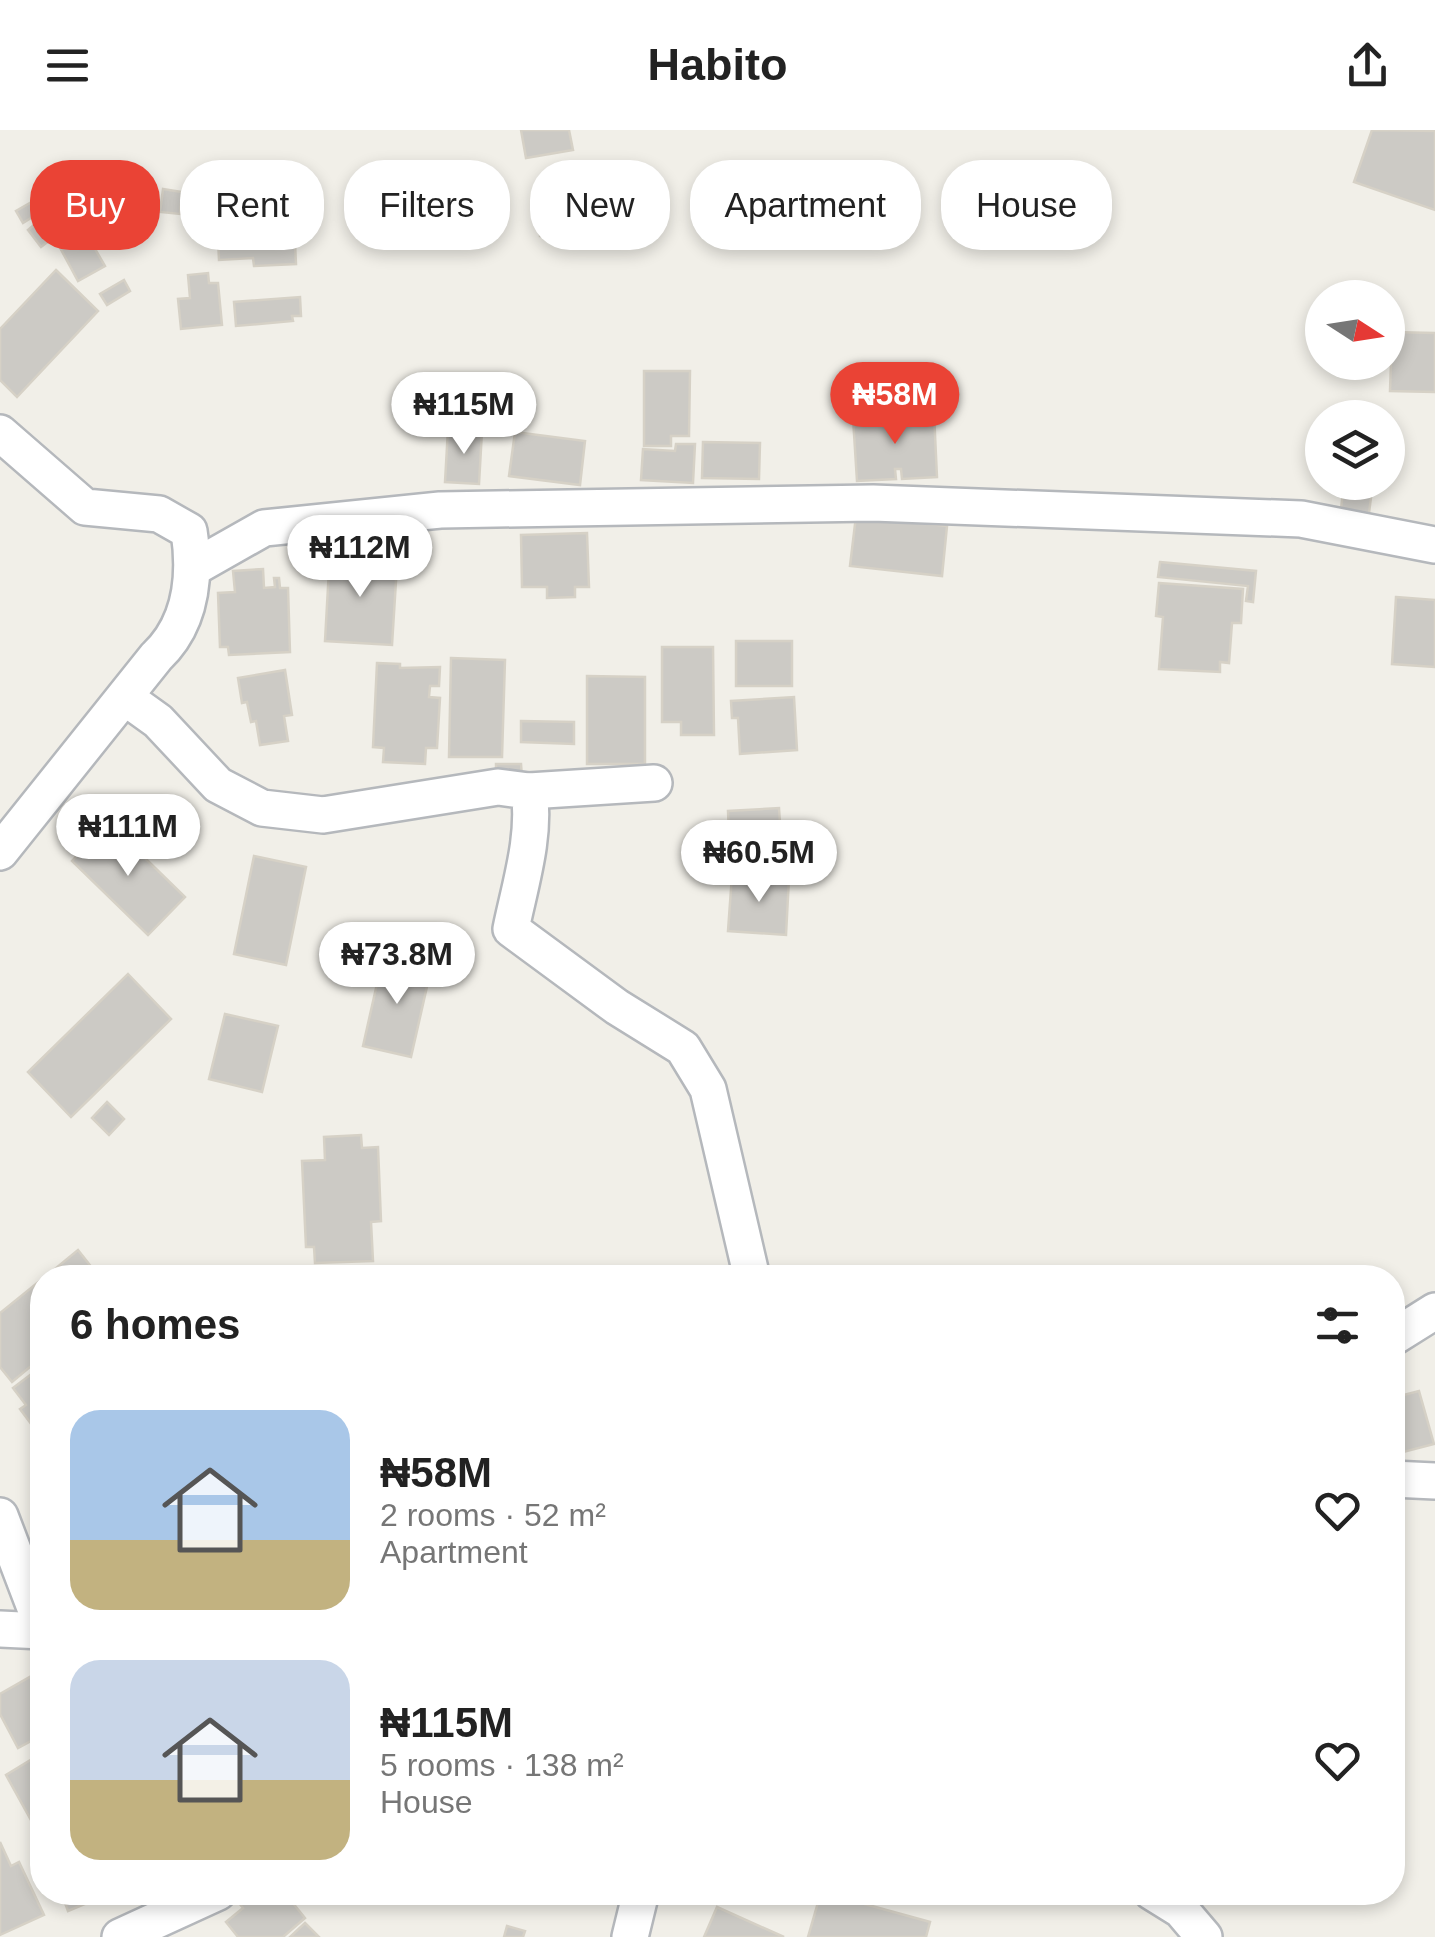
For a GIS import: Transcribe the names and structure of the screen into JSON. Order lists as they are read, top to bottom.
{
  "north": "right",
  "page": {
    "header": "Habito",
    "chip": [
      "Buy",
      "Rent",
      "Filters",
      "New",
      "Apartment",
      "House"
    ],
    "price": [
      "₦58M",
      "₦115M",
      "₦112M",
      "₦111M",
      "₦60.5M",
      "₦73.8M"
    ],
    "heading": "6 homes",
    "list": [
      {
        "name": "₦58M",
        "note": "2 rooms · 52 m² · Apartment"
      },
      {
        "name": "₦115M",
        "note": "5 rooms · 138 m² · House"
      }
    ]
  }
}
